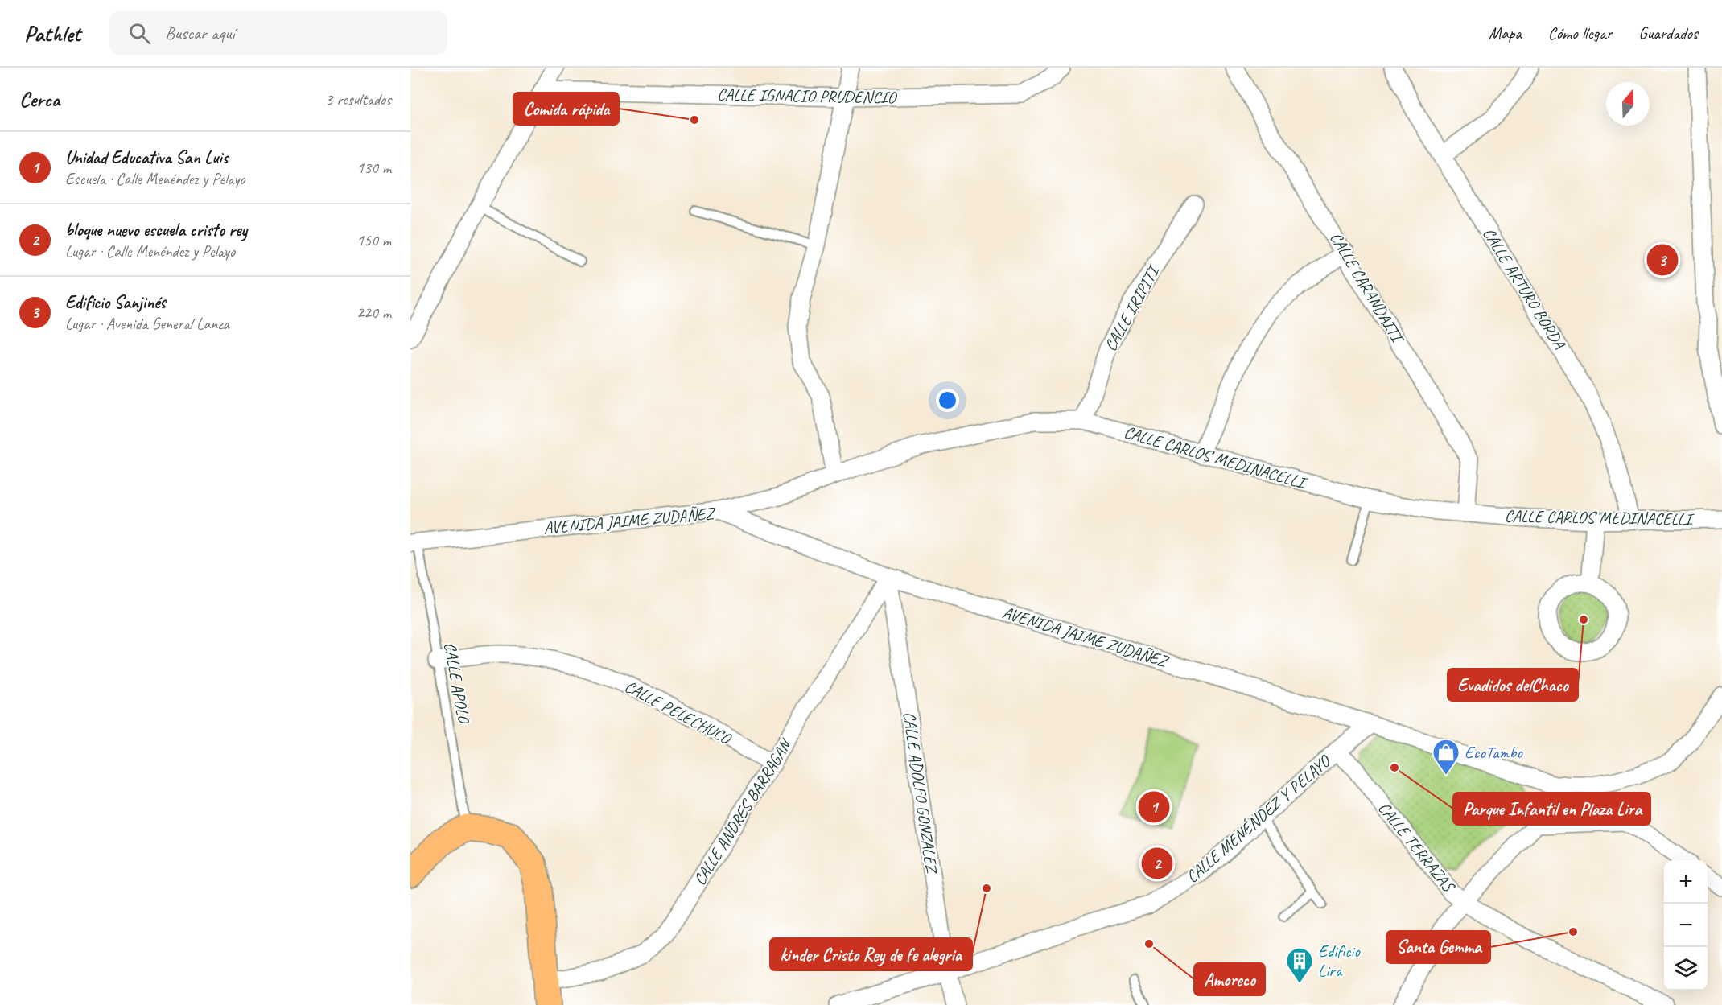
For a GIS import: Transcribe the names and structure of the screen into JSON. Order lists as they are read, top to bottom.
{
  "streets": {
    "street": [
      "CALLE IGNACIO PRUDENCIO",
      "CALLE CARANDAITI",
      "CALLE ARTURO BORDA",
      "CALLE IRIPITI",
      "CALLE CARLOS MEDINACELLI",
      "AVENIDA JAIME ZUDAÑEZ",
      "CALLE PELECHUCO",
      "CALLE ADOLFO GONZALEZ",
      "CALLE ANDRES BARRAGAN",
      "CALLE MENÉNDEZ Y PELAYO",
      "CALLE TERRAZAS"
    ],
    "lane": ["CALLE APOLO"]
  },
  "crossings": [
    ["CALLE CARANDAITI", "CALLE CARLOS MEDINACELLI"],
    ["CALLE ARTURO BORDA", "CALLE CARLOS MEDINACELLI"],
    ["CALLE IRIPITI", "CALLE CARLOS MEDINACELLI"],
    ["CALLE CARLOS MEDINACELLI", "AVENIDA JAIME ZUDAÑEZ"],
    ["AVENIDA JAIME ZUDAÑEZ", "CALLE APOLO"],
    ["AVENIDA JAIME ZUDAÑEZ", "CALLE ADOLFO GONZALEZ"],
    ["AVENIDA JAIME ZUDAÑEZ", "CALLE ANDRES BARRAGAN"],
    ["AVENIDA JAIME ZUDAÑEZ", "CALLE MENÉNDEZ Y PELAYO"],
    ["CALLE APOLO", "CALLE PELECHUCO"],
    ["CALLE PELECHUCO", "CALLE ANDRES BARRAGAN"],
    ["CALLE ADOLFO GONZALEZ", "CALLE ANDRES BARRAGAN"],
    ["CALLE ADOLFO GONZALEZ", "CALLE MENÉNDEZ Y PELAYO"],
    ["CALLE MENÉNDEZ Y PELAYO", "CALLE TERRAZAS"]
  ],
  "places": {
    "other": [
      "Comida rápida",
      "Evadidos delChaco",
      "Parque Infantil en Plaza Lira",
      "kinder Cristo Rey de fe alegria",
      "Santa Gemma",
      "Amoreco"
    ],
    "shop": ["EcoTambo"],
    "building": ["Edificio Lira"]
  },
  "north": "top",
  "page": {
    "header": "Pathlet",
    "search": "Buscar aquí",
    "nav": ["Mapa", "Cómo llegar", "Guardados"],
    "heading": ["Cerca", "3 resultados"],
    "list": [
      {
        "mark": "1",
        "name": "Unidad Educativa San Luis",
        "note": "Escuela · Calle Menéndez y Pelayo",
        "value": "130 m"
      },
      {
        "mark": "2",
        "name": "bloque nuevo escuela cristo rey",
        "note": "Lugar · Calle Menéndez y Pelayo",
        "value": "150 m"
      },
      {
        "mark": "3",
        "name": "Edificio Sanjinés",
        "note": "Lugar · Avenida General Lanza",
        "value": "220 m"
      }
    ],
    "pins": ["3", "1", "2"],
    "map_buttons": ["+", "−"]
  }
}
